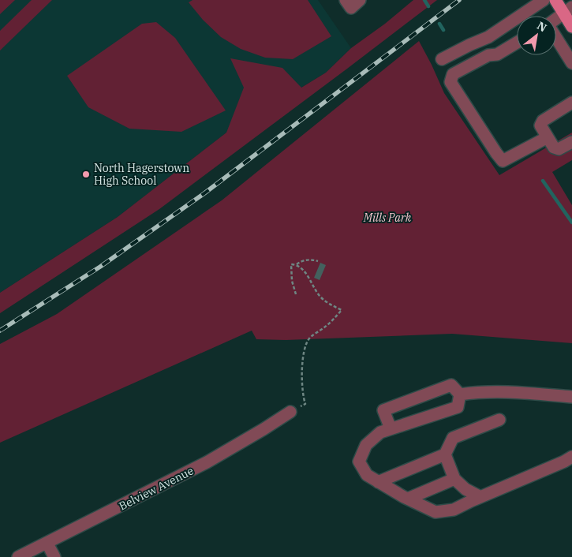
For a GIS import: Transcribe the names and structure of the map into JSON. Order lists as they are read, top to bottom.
{
  "streets": {
    "street": ["Belview Avenue"]
  },
  "parks": ["Mills Park"],
  "places": ["North Hagerstown High School"],
  "north": "top right"
}
